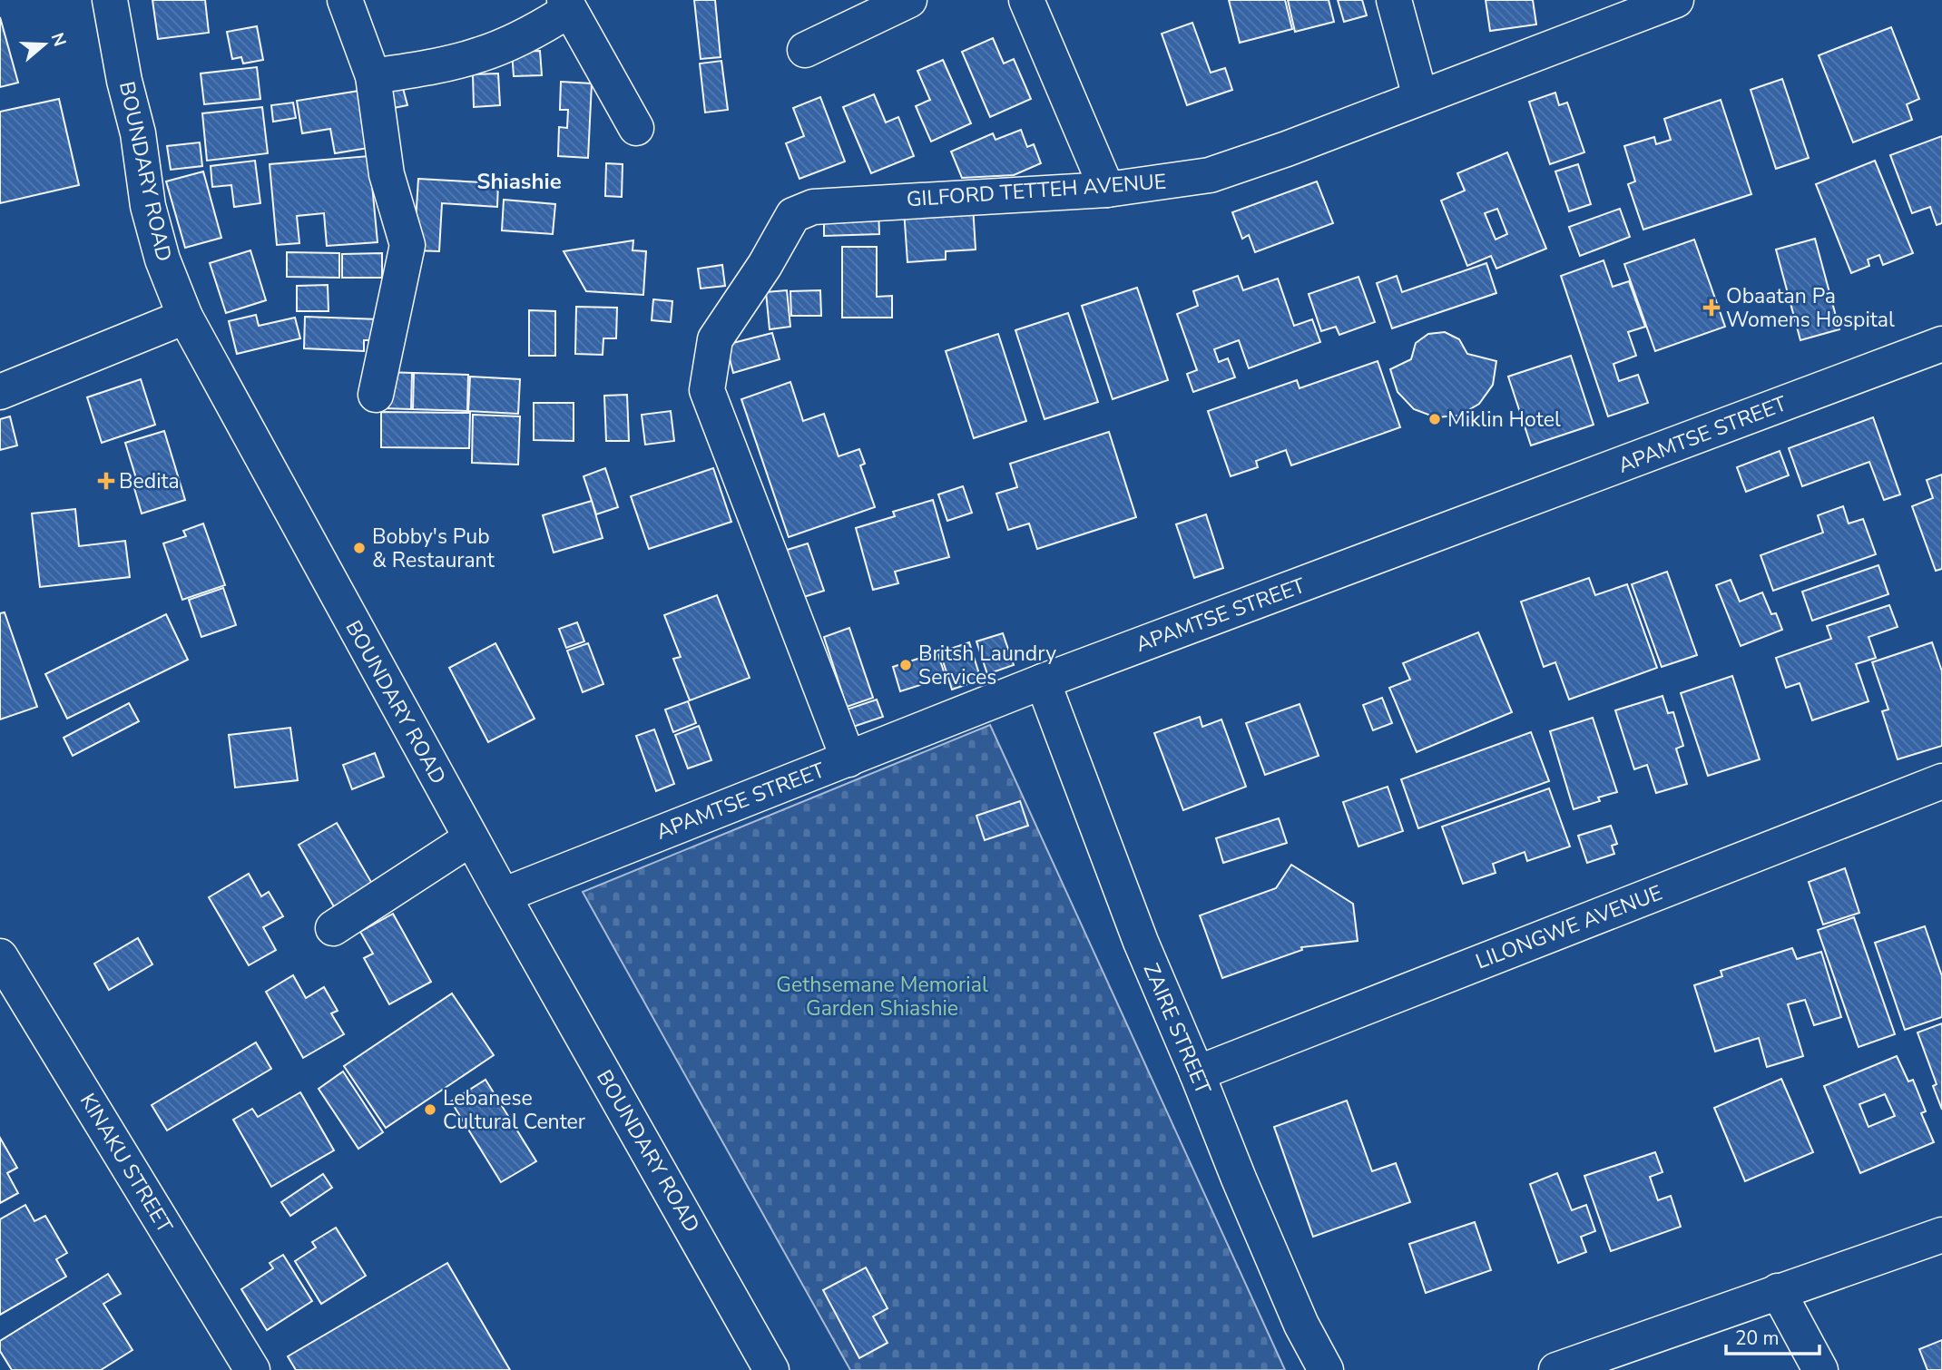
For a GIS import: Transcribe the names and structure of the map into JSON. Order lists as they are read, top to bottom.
{
  "streets": {
    "street": [
      "BOUNDARY ROAD",
      "GILFORD TETTEH AVENUE",
      "APAMTSE STREET",
      "LILONGWE AVENUE",
      "ZAIRE STREET",
      "KINAKU STREET"
    ]
  },
  "crossings": [
    ["BOUNDARY ROAD", "APAMTSE STREET"],
    ["GILFORD TETTEH AVENUE", "APAMTSE STREET"],
    ["APAMTSE STREET", "ZAIRE STREET"],
    ["LILONGWE AVENUE", "ZAIRE STREET"]
  ],
  "districts": ["Shiashie"],
  "parks": ["Gethsemane Memorial Garden Shiashie"],
  "places": {
    "health": ["Obaatan Pa Womens Hospital", "Bedita"],
    "other": [
      "Miklin Hotel",
      "Bobby's Pub & Restaurant",
      "Britsh Laundry Services",
      "Lebanese Cultural Center"
    ]
  },
  "scale_bar": "20 m",
  "north": "right"
}
